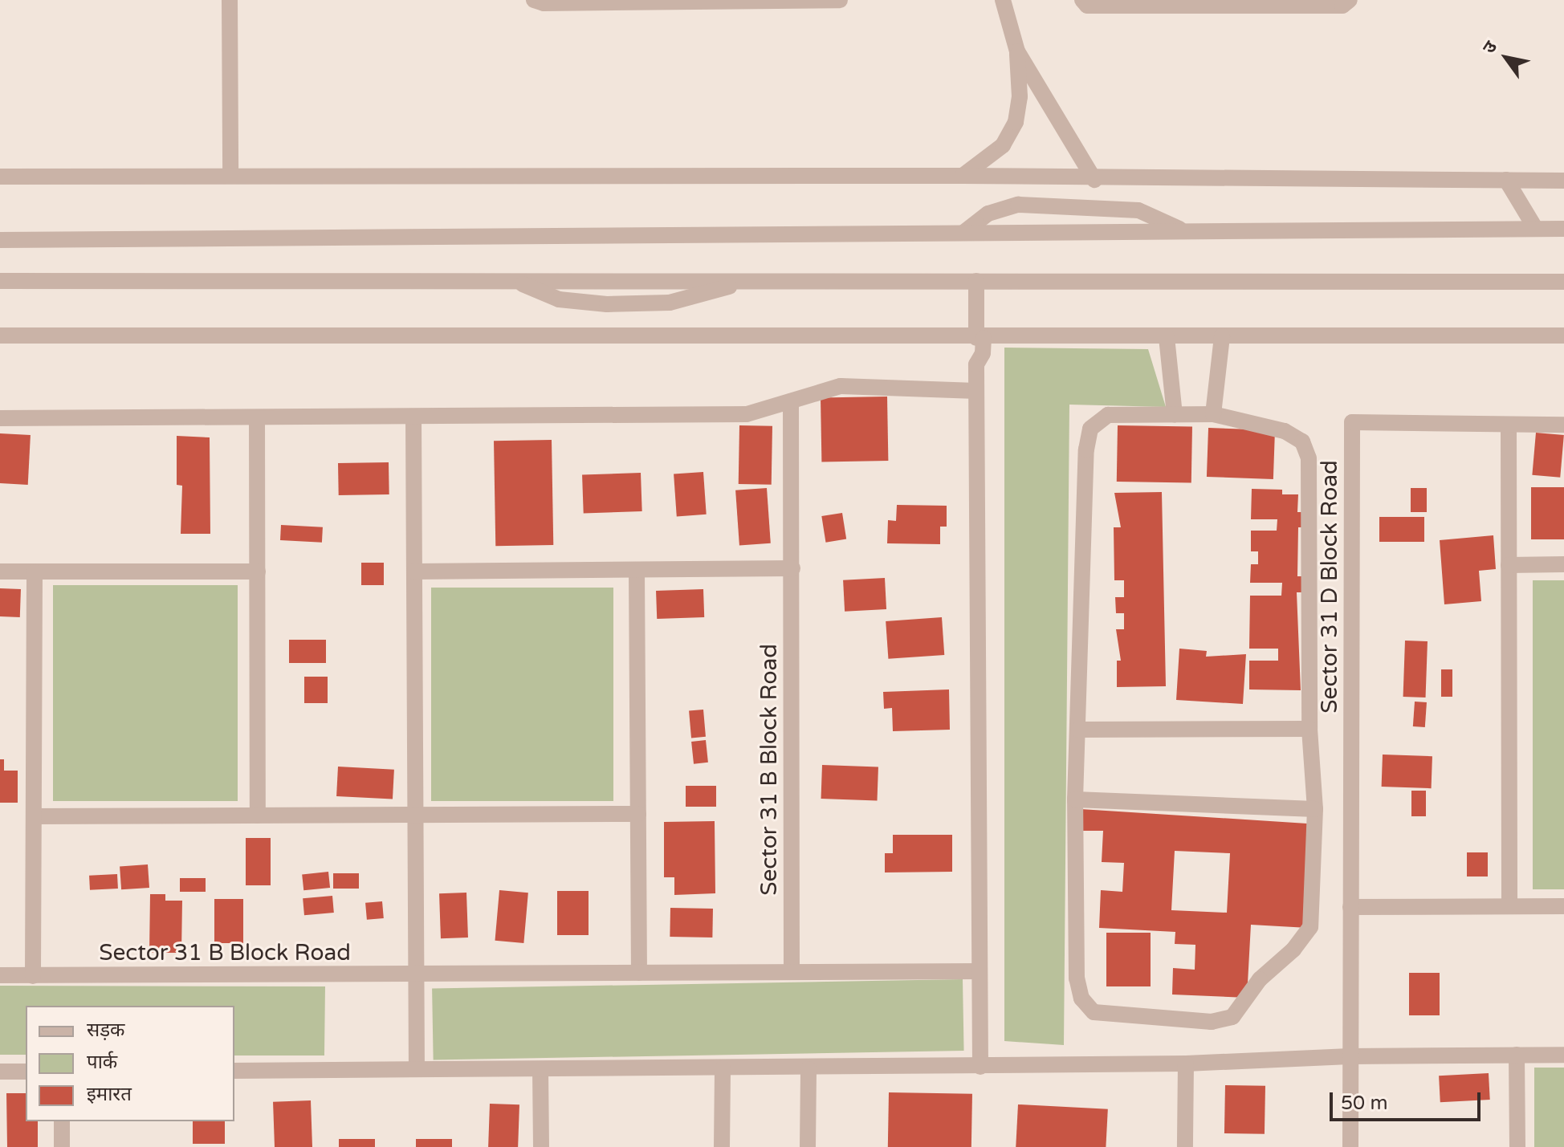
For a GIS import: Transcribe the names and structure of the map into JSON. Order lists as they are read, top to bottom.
{
  "streets": {
    "street": ["Sector 31 D Block Road", "Sector 31 B Block Road"]
  },
  "legend": ["सड़क", "पार्क", "इमारत"],
  "scale_bar": "50 m",
  "north": "top left"
}
